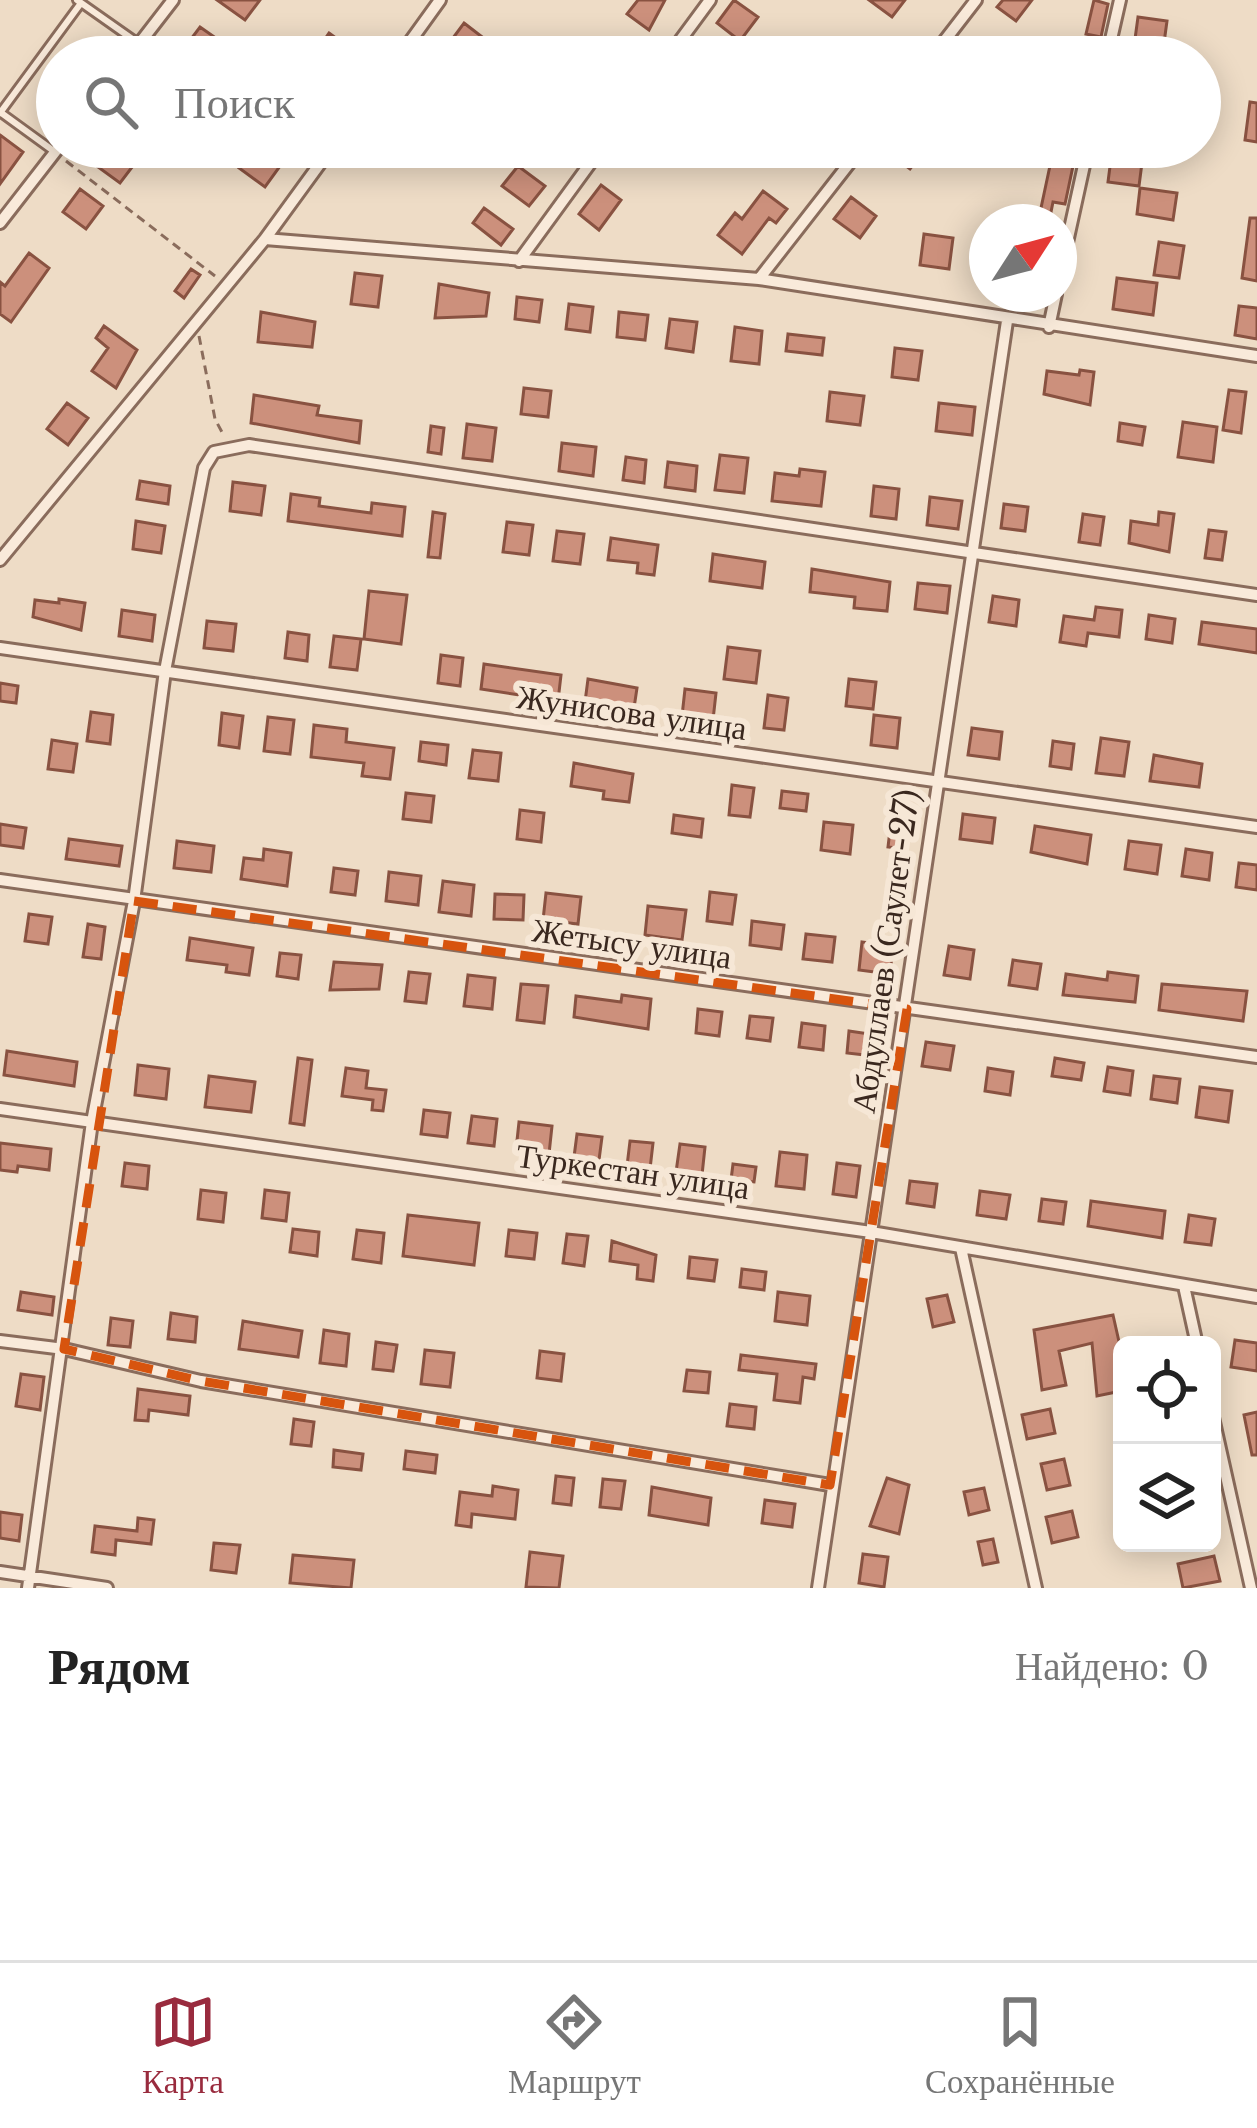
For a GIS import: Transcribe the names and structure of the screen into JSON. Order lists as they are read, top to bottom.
{
  "streets": {
    "street": [
      "Жунисова улица",
      "Жетысу улица",
      "Абдуллаев (Саулет-27)",
      "Туркестан улица"
    ]
  },
  "crossings": [
    ["Жунисова улица", "Абдуллаев (Саулет-27)"],
    ["Жетысу улица", "Абдуллаев (Саулет-27)"],
    ["Абдуллаев (Саулет-27)", "Туркестан улица"]
  ],
  "north": "top right",
  "page": {
    "search": "Поиск",
    "heading": ["Рядом", "Найдено: 0"],
    "nav": ["Карта", "Маршрут", "Сохранённые"]
  }
}
